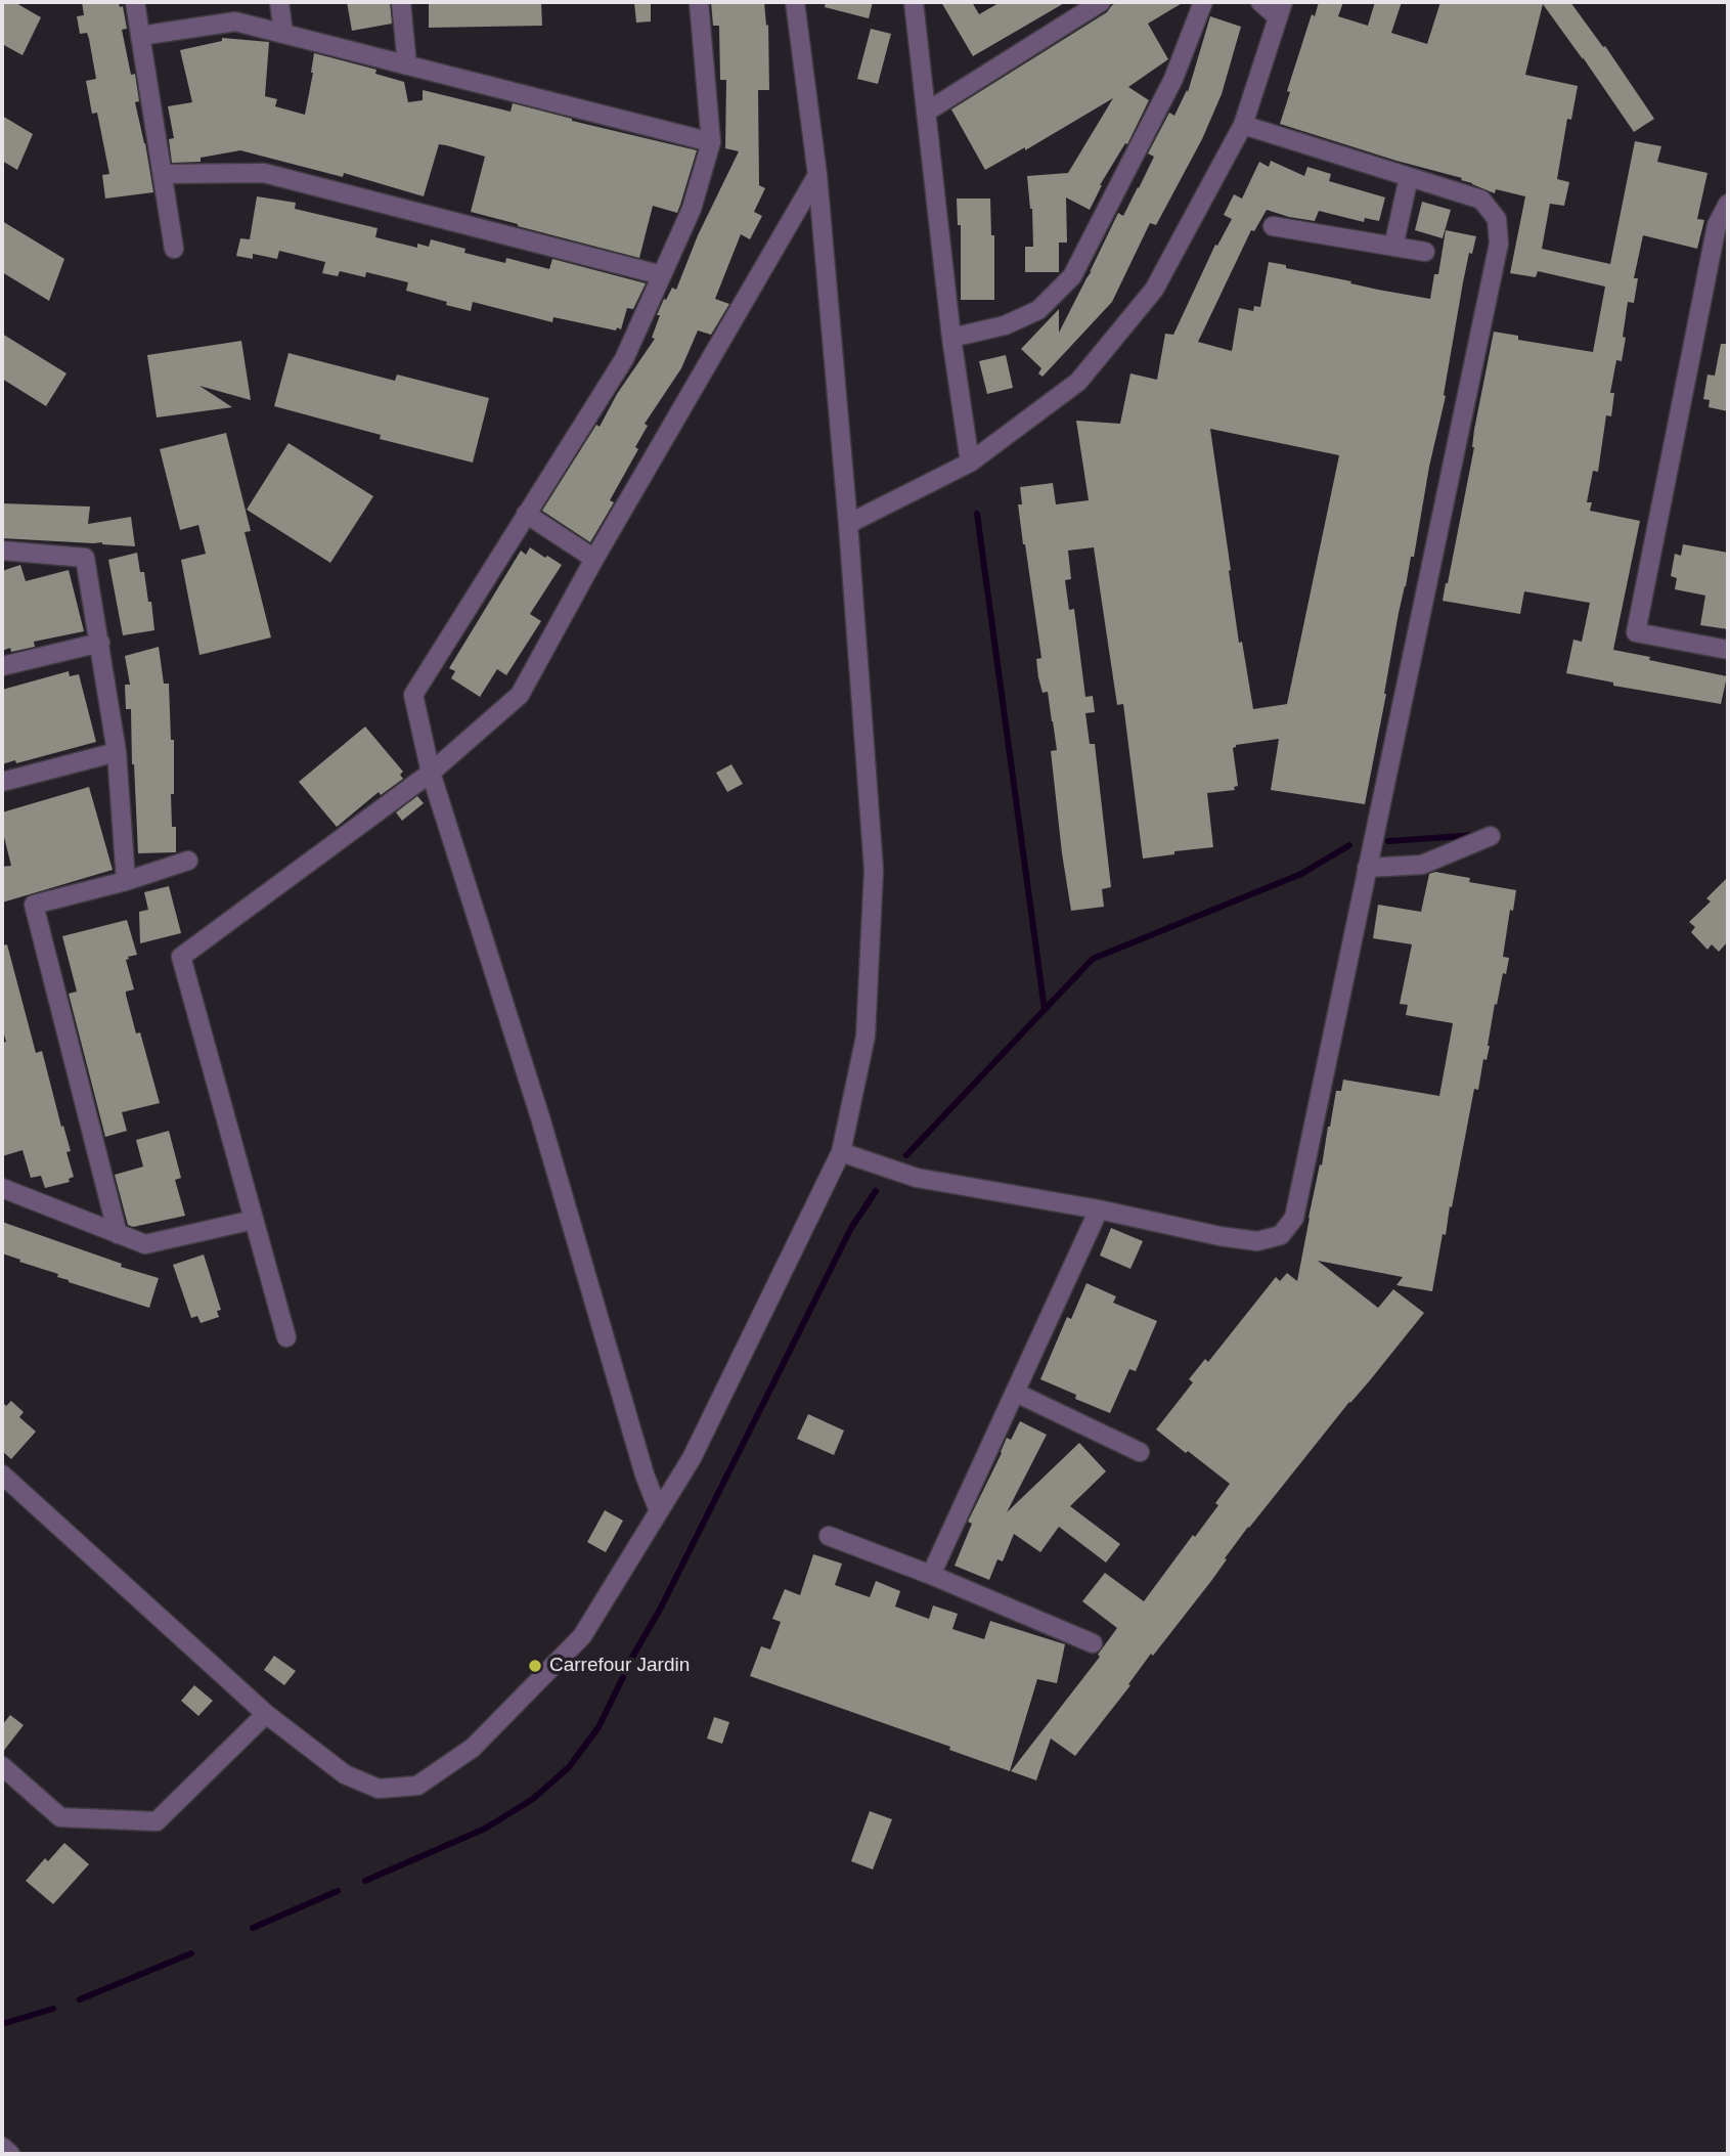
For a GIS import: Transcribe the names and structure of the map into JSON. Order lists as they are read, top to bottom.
{
  "places": ["Carrefour Jardin"]
}
